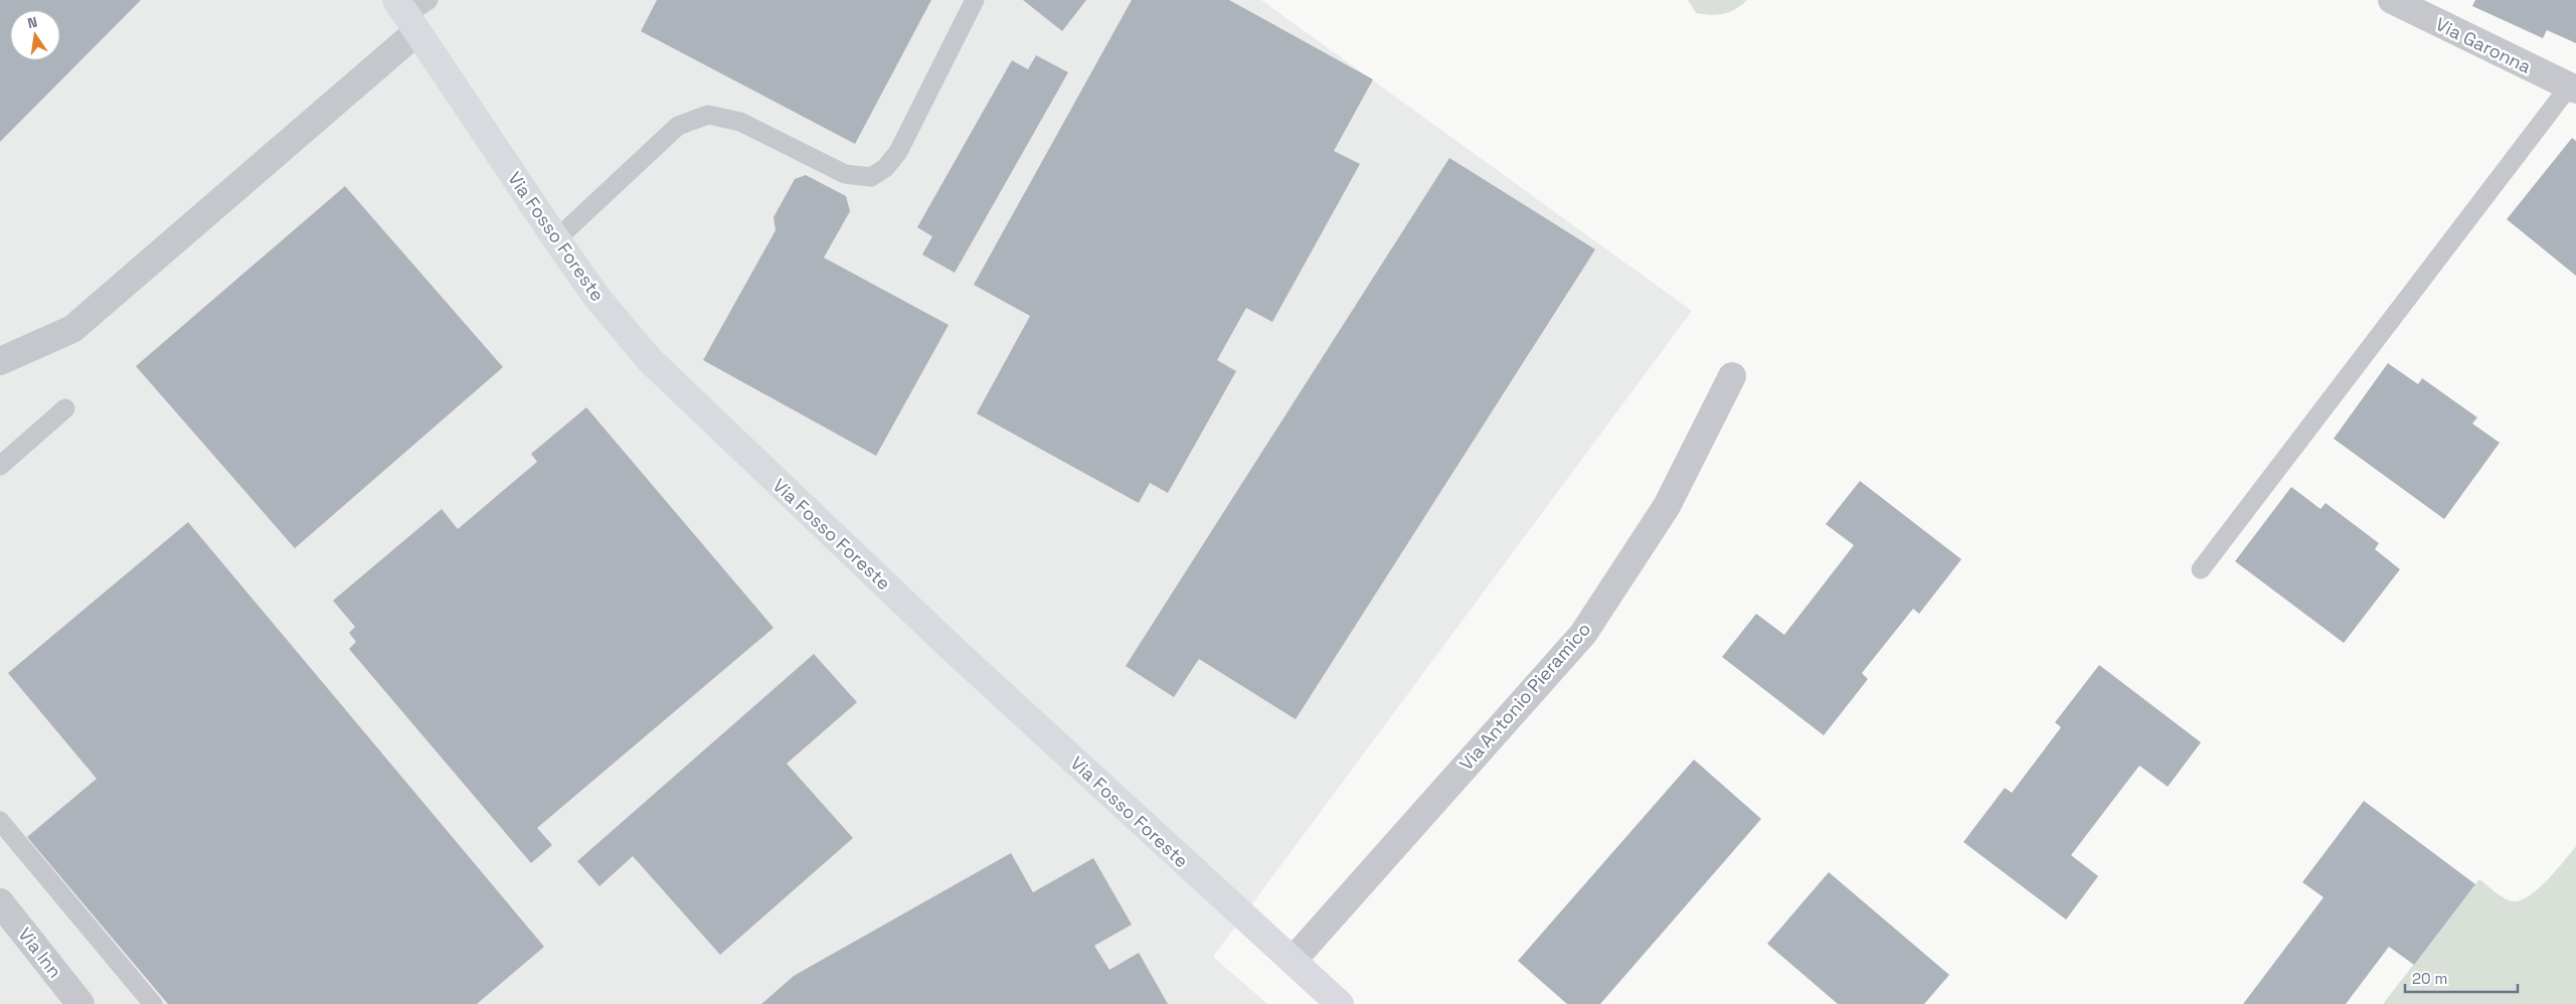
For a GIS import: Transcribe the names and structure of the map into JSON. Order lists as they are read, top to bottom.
{
  "streets": {
    "main road": ["Via Fosso Foreste"],
    "street": ["Via Garonna", "Via Antonio Pieramico", "Via Inn"]
  },
  "crossings": [
    ["Via Fosso Foreste", "Via Antonio Pieramico"]
  ],
  "scale_bar": "20 m",
  "north": "top"
}
